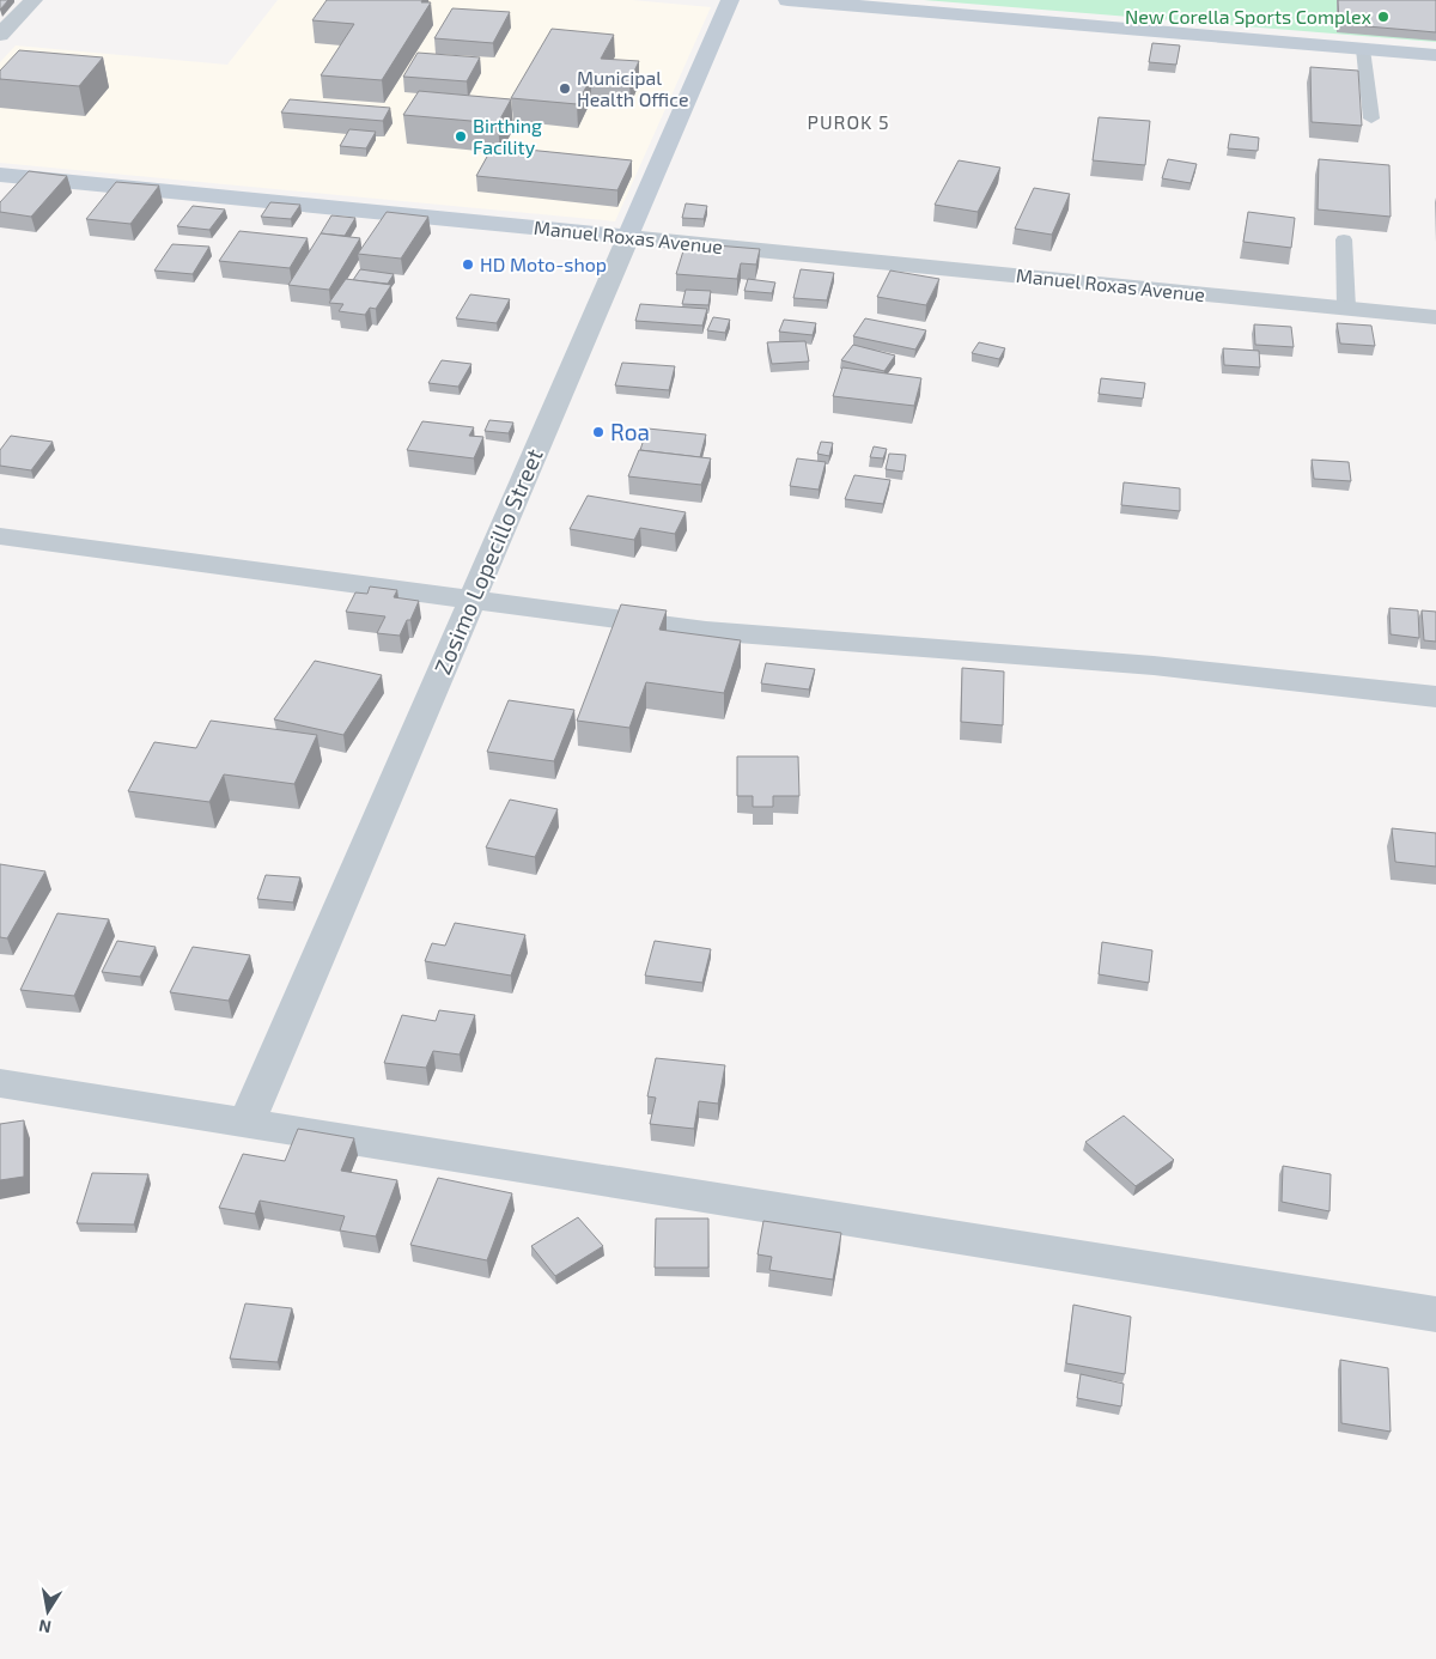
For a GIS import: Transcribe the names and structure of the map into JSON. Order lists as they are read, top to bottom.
{
  "streets": {
    "main road": ["Manuel Roxas Avenue", "Zosimo Lopecillo Street"]
  },
  "crossings": [
    ["Manuel Roxas Avenue", "Zosimo Lopecillo Street"]
  ],
  "districts": ["PUROK 5"],
  "places": [
    "New Corella Sports Complex",
    "Municipal Health Office",
    "Birthing Facility",
    "HD Moto-shop",
    "Roa"
  ],
  "north": "bottom"
}
